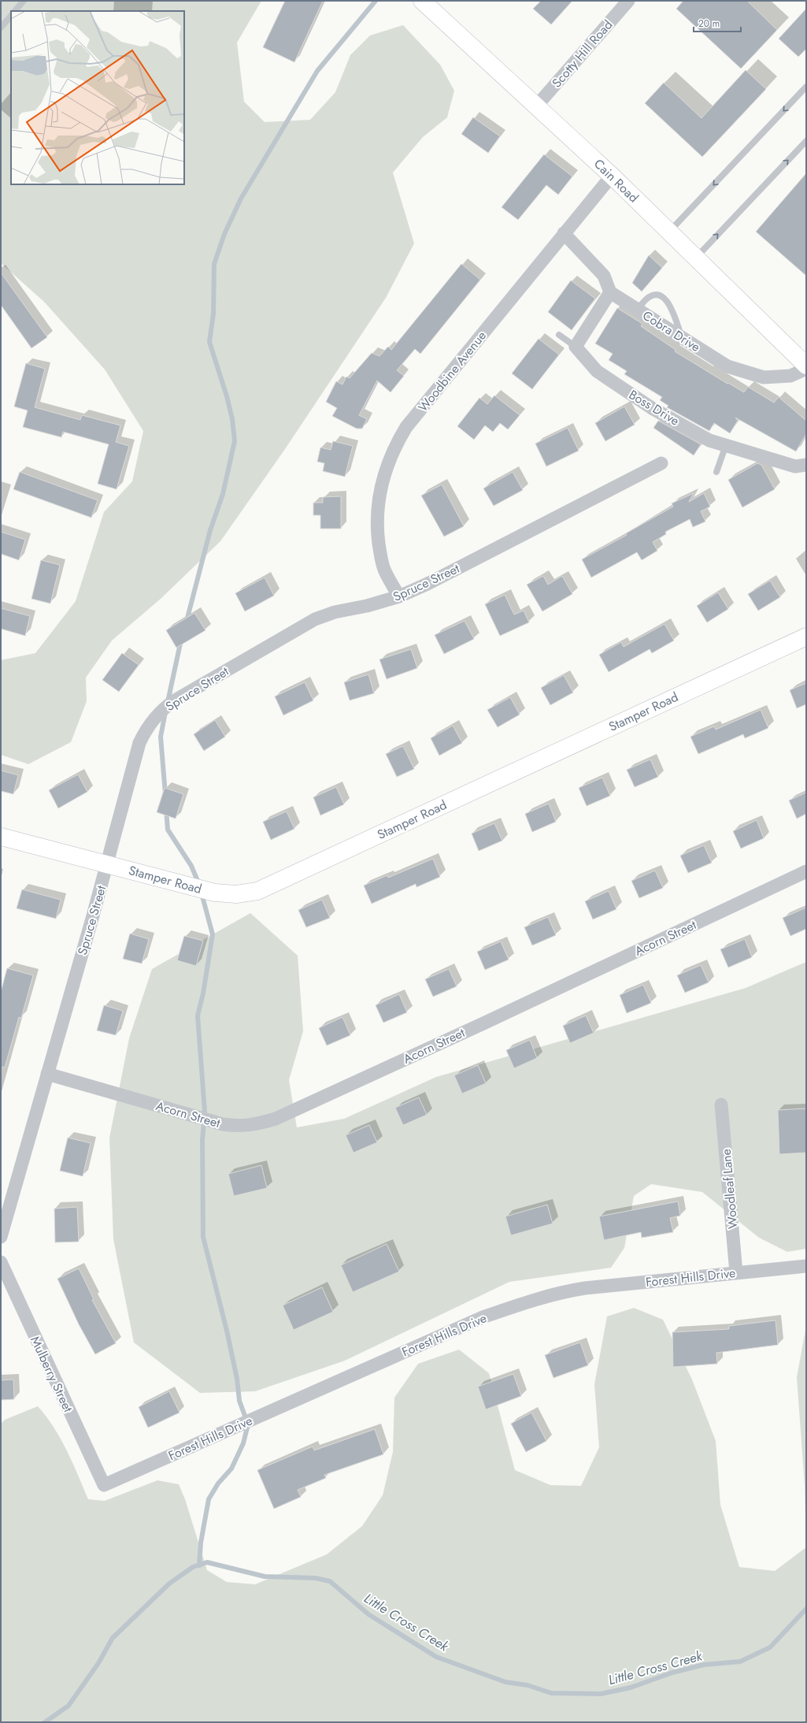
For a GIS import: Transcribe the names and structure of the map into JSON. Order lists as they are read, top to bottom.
{
  "streets": {
    "street": [
      "Scotty Hill Road",
      "Cain Road",
      "Cobra Drive",
      "Woodbine Avenue",
      "Boss Drive",
      "Spruce Street",
      "Stamper Road",
      "Acorn Street",
      "Woodleaf Lane",
      "Forest Hills Drive",
      "Mulberry Street"
    ]
  },
  "crossings": [
    ["Scotty Hill Road", "Cain Road"],
    ["Cain Road", "Woodbine Avenue"],
    ["Woodbine Avenue", "Spruce Street"],
    ["Spruce Street", "Stamper Road"],
    ["Spruce Street", "Acorn Street"],
    ["Woodleaf Lane", "Forest Hills Drive"],
    ["Forest Hills Drive", "Mulberry Street"]
  ],
  "water": ["Little Cross Creek"],
  "scale_bar": "20 m"
}
